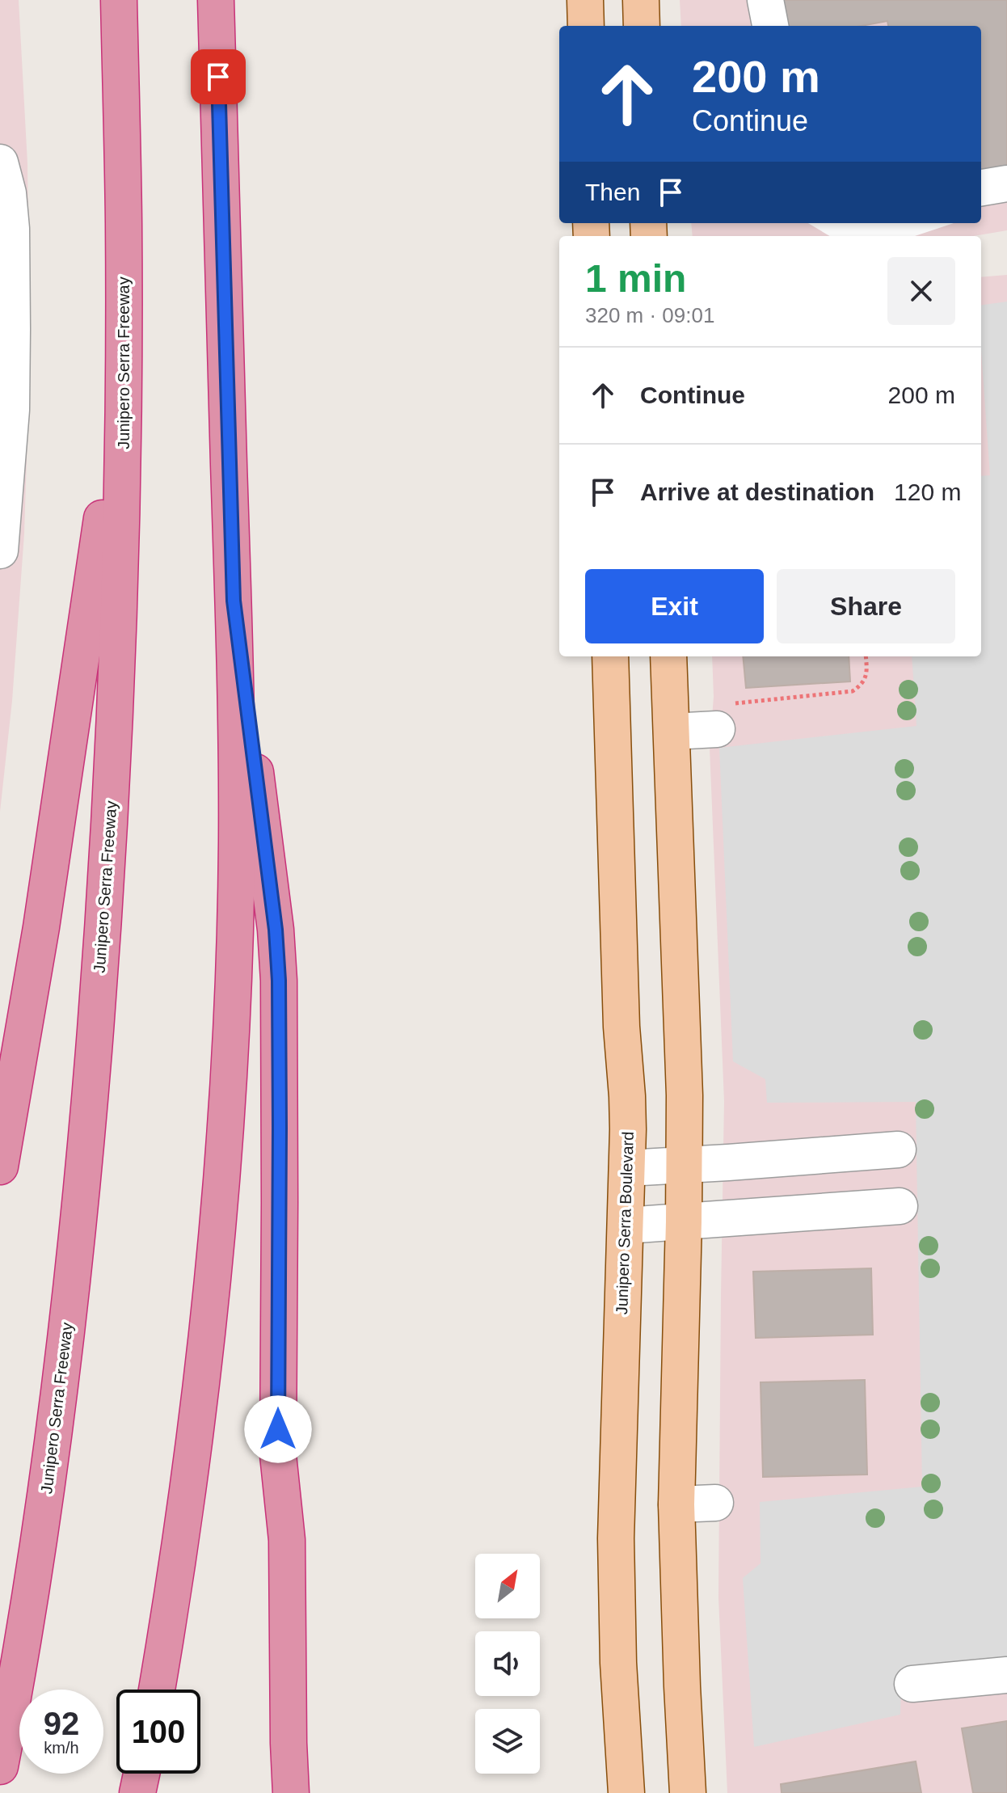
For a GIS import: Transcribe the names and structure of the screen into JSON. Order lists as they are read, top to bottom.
{
  "streets": {
    "highway": ["Junipero Serra Freeway"],
    "main road": ["Junipero Serra Boulevard"]
  },
  "north": "top right",
  "page": {
    "turn": ["200 m", "Continue"],
    "then": "Then",
    "heading": ["1 min", "320 m · 09:01"],
    "list": [
      {
        "name": "Continue",
        "value": "200 m"
      },
      {
        "name": "Arrive at destination",
        "value": "120 m"
      }
    ],
    "buttons": ["Exit", "Share"],
    "speed": "92 km/h",
    "limit": "100"
  }
}
